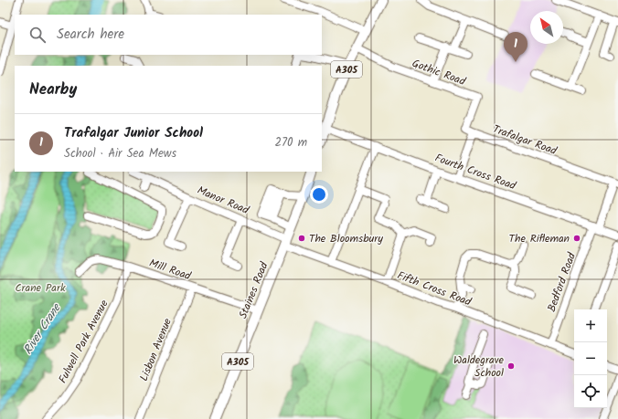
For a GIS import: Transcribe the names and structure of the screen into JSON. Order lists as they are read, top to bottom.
{
  "streets": {
    "main road": ["A305", "Staines Road"],
    "street": [
      "Gothic Road",
      "Trafalgar Road",
      "Fourth Cross Road",
      "Manor Road",
      "Mill Road",
      "Bedford Road",
      "Fifth Cross Road",
      "Fulwell Park Avenue",
      "Lisbon Avenue"
    ]
  },
  "crossings": [
    ["A305", "Gothic Road"],
    ["A305", "Fourth Cross Road"],
    ["Gothic Road", "Trafalgar Road"],
    ["Trafalgar Road", "Fourth Cross Road"],
    ["Trafalgar Road", "Bedford Road"],
    ["Fourth Cross Road", "Bedford Road"],
    ["Manor Road", "Fifth Cross Road"],
    ["Manor Road", "Staines Road"],
    ["Mill Road", "Staines Road"],
    ["Mill Road", "Fulwell Park Avenue"],
    ["Mill Road", "Lisbon Avenue"],
    ["Bedford Road", "Fifth Cross Road"],
    ["Fifth Cross Road", "Staines Road"]
  ],
  "water": ["River Crane"],
  "parks": ["Crane Park"],
  "places": ["The Bloomsbury", "The Rifleman", "Waldegrave School"],
  "north": "top left",
  "page": {
    "search": "Search here",
    "pins": "1",
    "heading": "Nearby",
    "list": [
      {
        "mark": "1",
        "name": "Trafalgar Junior School",
        "note": "School · Air Sea Mews",
        "value": "270 m"
      }
    ],
    "map_buttons": ["+", "−"]
  }
}
